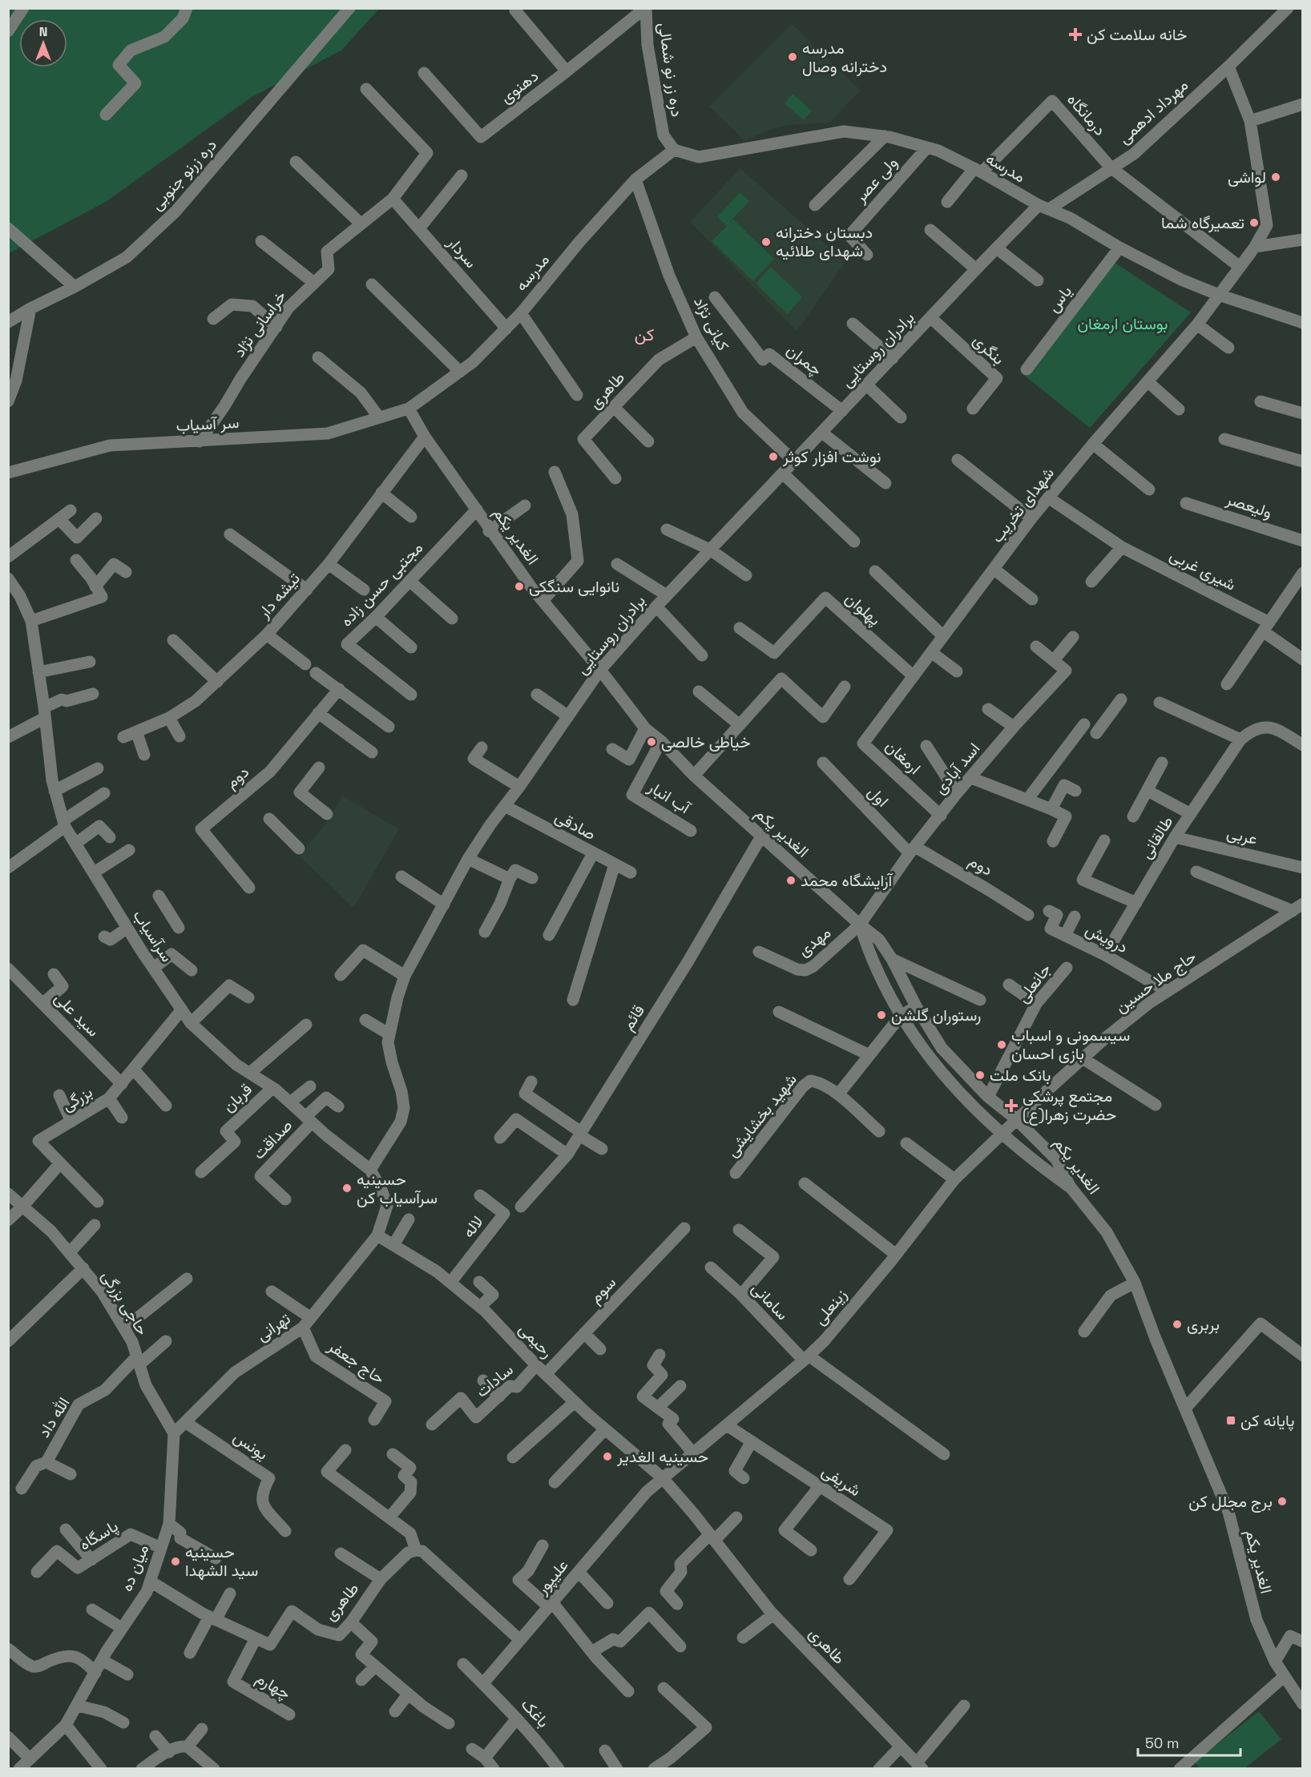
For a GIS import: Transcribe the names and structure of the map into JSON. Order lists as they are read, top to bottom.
{
  "streets": {
    "street": [
      "دره زر نو شمالی",
      "دهنوی",
      "مهرداد ادهمی",
      "درمانگاه",
      "مدرسه",
      "دره زرنو جنوبی",
      "ولی عصر",
      "سردار",
      "یاس",
      "خراسانی نژاد",
      "کیانی نژاد",
      "برادران روستایی",
      "بنگری",
      "چمران",
      "طاهری",
      "سر آسیاب",
      "شهدای تخریب",
      "ولیعصر",
      "الغدیر یکم",
      "شیری غربی",
      "مجتبی حسن زاده",
      "تیشه دار",
      "پهلوان",
      "ارمغان",
      "اسد آبادی",
      "دوم",
      "اول",
      "آب انبار",
      "صادقی",
      "عربی",
      "طالقانی",
      "سرآسیاب",
      "درویش",
      "مهدی",
      "حاج ملا حسین",
      "جانعلی",
      "سید علی",
      "قائم",
      "قربان",
      "بزرگی",
      "شهید بخشایشی",
      "صداقت",
      "لاله",
      "سوم",
      "سامانی",
      "حاجی بزرگی",
      "زینعلی",
      "تهرانی",
      "رحیمی",
      "حاج جعفر",
      "سادات",
      "الله داد",
      "یونس",
      "شریفی",
      "پاسگاه",
      "میان ده",
      "علیپور",
      "چهارم",
      "باغک"
    ]
  },
  "crossings": [
    ["دره زر نو شمالی", "دهنوی"],
    ["دره زر نو شمالی", "مدرسه"],
    ["مهرداد ادهمی", "درمانگاه"],
    ["مهرداد ادهمی", "مدرسه"],
    ["مهرداد ادهمی", "برادران روستایی"],
    ["درمانگاه", "مدرسه"],
    ["مدرسه", "ولی عصر"],
    ["مدرسه", "سردار"],
    ["مدرسه", "یاس"],
    ["مدرسه", "کیانی نژاد"],
    ["مدرسه", "برادران روستایی"],
    ["مدرسه", "سر آسیاب"],
    ["مدرسه", "شهدای تخریب"],
    ["مدرسه", "الغدیر یکم"],
    ["سردار", "خراسانی نژاد"],
    ["خراسانی نژاد", "سر آسیاب"],
    ["کیانی نژاد", "برادران روستایی"],
    ["کیانی نژاد", "طاهری"],
    ["برادران روستایی", "بنگری"],
    ["برادران روستایی", "چمران"],
    ["برادران روستایی", "الغدیر یکم"],
    ["برادران روستایی", "صادقی"],
    ["برادران روستایی", "سرآسیاب"],
    ["طاهری", "زینعلی"],
    ["طاهری", "رحیمی"],
    ["طاهری", "میان ده"],
    ["طاهری", "چهارم"],
    ["سر آسیاب", "الغدیر یکم"],
    ["شهدای تخریب", "شیری غربی"],
    ["شهدای تخریب", "پهلوان"],
    ["شهدای تخریب", "ارمغان"],
    ["الغدیر یکم", "مجتبی حسن زاده"],
    ["الغدیر یکم", "تیشه دار"],
    ["الغدیر یکم", "اسد آبادی"],
    ["الغدیر یکم", "آب انبار"],
    ["الغدیر یکم", "مهدی"],
    ["الغدیر یکم", "حاج ملا حسین"],
    ["الغدیر یکم", "جانعلی"],
    ["الغدیر یکم", "قائم"],
    ["الغدیر یکم", "زینعلی"],
    ["ارمغان", "اسد آبادی"],
    ["اسد آبادی", "دوم"],
    ["اسد آبادی", "اول"],
    ["اسد آبادی", "مهدی"],
    ["دوم", "اول"],
    ["عربی", "طالقانی"],
    ["طالقانی", "درویش"],
    ["سرآسیاب", "قربان"],
    ["سرآسیاب", "بزرگی"],
    ["سرآسیاب", "صداقت"],
    ["سرآسیاب", "تهرانی"],
    ["سرآسیاب", "رحیمی"],
    ["درویش", "حاج ملا حسین"],
    ["حاج ملا حسین", "زینعلی"],
    ["سید علی", "بزرگی"],
    ["لاله", "رحیمی"],
    ["سوم", "رحیمی"],
    ["سامانی", "زینعلی"],
    ["حاجی بزرگی", "تهرانی"],
    ["حاجی بزرگی", "الله داد"],
    ["حاجی بزرگی", "میان ده"],
    ["زینعلی", "رحیمی"],
    ["زینعلی", "شریفی"],
    ["زینعلی", "علیپور"],
    ["تهرانی", "رحیمی"],
    ["تهرانی", "حاج جعفر"],
    ["تهرانی", "یونس"],
    ["تهرانی", "میان ده"],
    ["رحیمی", "سادات"],
    ["پاسگاه", "میان ده"],
    ["علیپور", "باغک"]
  ],
  "districts": ["کن"],
  "parks": ["بوستان ارمغان"],
  "places": {
    "health": ["خانه سلامت کن", "مجتمع پرشکی حضرت زهرا(ع)"],
    "other": [
      "مدرسه دخترانه وصال",
      "لواشی",
      "تعمیرگاه شما",
      "دبستان دخترانه شهدای طلائیه",
      "نوشت افزار کوثر",
      "نانوایی سنگکی",
      "خیاطی خالصی",
      "آرایشگاه محمد",
      "رستوران گلشن",
      "سیسمونی و اسباب بازی احسان",
      "بانک ملت",
      "حسینیه سرآسیاب کن",
      "بربری",
      "حسینیه الغدیر",
      "برج مجلل کن",
      "حسینیه سید الشهدا"
    ],
    "transit": ["پایانه کن"]
  },
  "scale_bar": "50 m",
  "north": "top"
}
